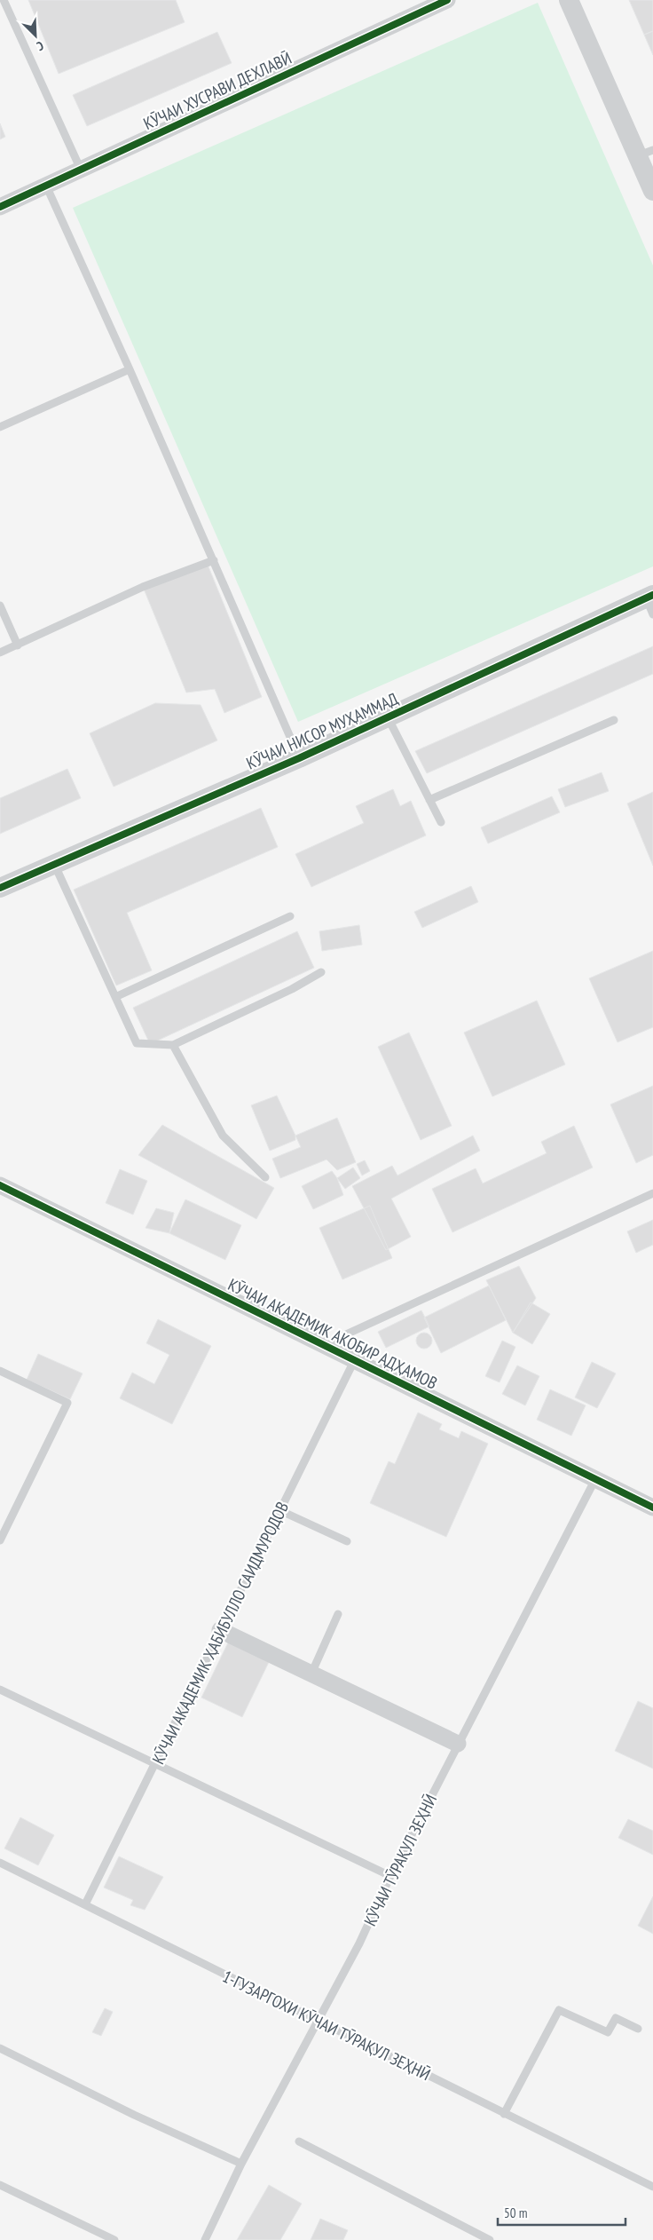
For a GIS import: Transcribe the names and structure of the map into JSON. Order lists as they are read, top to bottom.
{
  "streets": {
    "street": ["КӮЧАИ ХУСРАВИ ДЕХЛАВӢ", "КӮЧАИ НИСОР МУҲАММАД", "КӮЧАИ АКАДЕМИК АКОБИР АДҲАМОВ"],
    "lane": ["КӮЧАИ АКАДЕМИК ҲАБИБУЛЛО САИДМУРОДОВ", "КӮЧАИ ТӮРАҚУЛ ЗЕҲНӢ", "1-ГУЗАРГОХИ КӮЧАИ ТӮРАҚУЛ ЗЕҲНӢ"]
  },
  "crossings": [
    ["КӮЧАИ АКАДЕМИК АКОБИР АДҲАМОВ", "КӮЧАИ АКАДЕМИК ҲАБИБУЛЛО САИДМУРОДОВ"],
    ["КӮЧАИ АКАДЕМИК АКОБИР АДҲАМОВ", "КӮЧАИ ТӮРАҚУЛ ЗЕҲНӢ"],
    ["КӮЧАИ АКАДЕМИК ҲАБИБУЛЛО САИДМУРОДОВ", "1-ГУЗАРГОХИ КӮЧАИ ТӮРАҚУЛ ЗЕҲНӢ"],
    ["КӮЧАИ ТӮРАҚУЛ ЗЕҲНӢ", "1-ГУЗАРГОХИ КӮЧАИ ТӮРАҚУЛ ЗЕҲНӢ"]
  ],
  "scale_bar": "50 m",
  "north": "bottom right"
}
